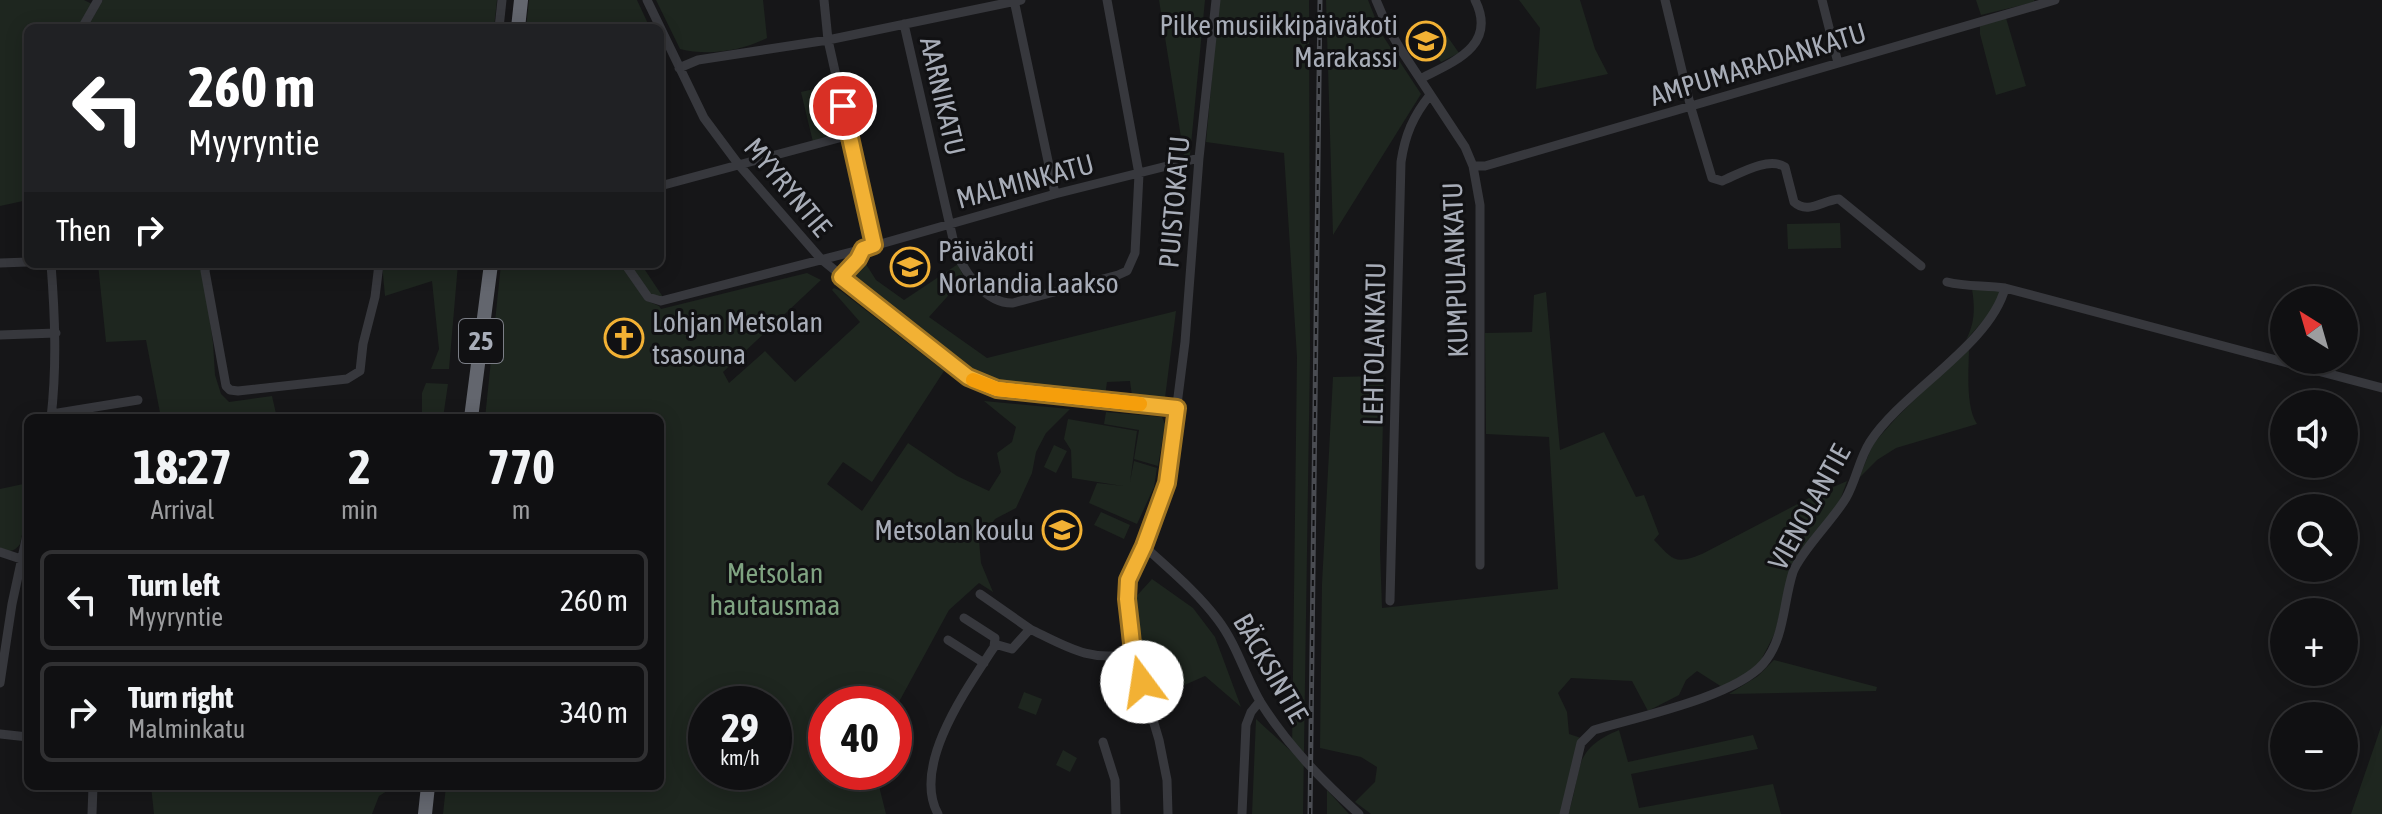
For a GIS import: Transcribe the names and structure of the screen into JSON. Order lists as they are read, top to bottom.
{
  "streets": {
    "highway": ["25"],
    "street": [
      "AMPUMARADANKATU",
      "AARNIKATU",
      "MALMINKATU",
      "MYYRYNTIE",
      "PUISTOKATU",
      "KUMPULANKATU",
      "LEHTOLANKATU",
      "VIENOLANTIE",
      "BÄCKSINTIE"
    ]
  },
  "crossings": [
    ["AMPUMARADANKATU", "KUMPULANKATU"],
    ["AARNIKATU", "MALMINKATU"],
    ["MALMINKATU", "MYYRYNTIE"],
    ["MALMINKATU", "PUISTOKATU"],
    ["MYYRYNTIE", "PUISTOKATU"],
    ["PUISTOKATU", "BÄCKSINTIE"],
    ["KUMPULANKATU", "LEHTOLANKATU"]
  ],
  "parks": ["Metsolan hautausmaa"],
  "places": {
    "school or university": ["Pilke musiikkipäiväkoti Marakassi", "Päiväkoti Norlandia Laakso", "Metsolan koulu"],
    "church": ["Lohjan Metsolan tsasouna"]
  },
  "north": "top left",
  "page": {
    "turn": ["260 m", "Myyryntie"],
    "then": "Then",
    "map_buttons": ["+", "−"],
    "eta": [
      "18:27",
      "Arrival",
      "2",
      "min",
      "770",
      "m"
    ],
    "list": [
      {
        "name": "Turn left",
        "note": "Myyryntie",
        "value": "260 m"
      },
      {
        "name": "Turn right",
        "note": "Malminkatu",
        "value": "340 m"
      }
    ],
    "speed": "29 km/h",
    "limit": "40"
  }
}
